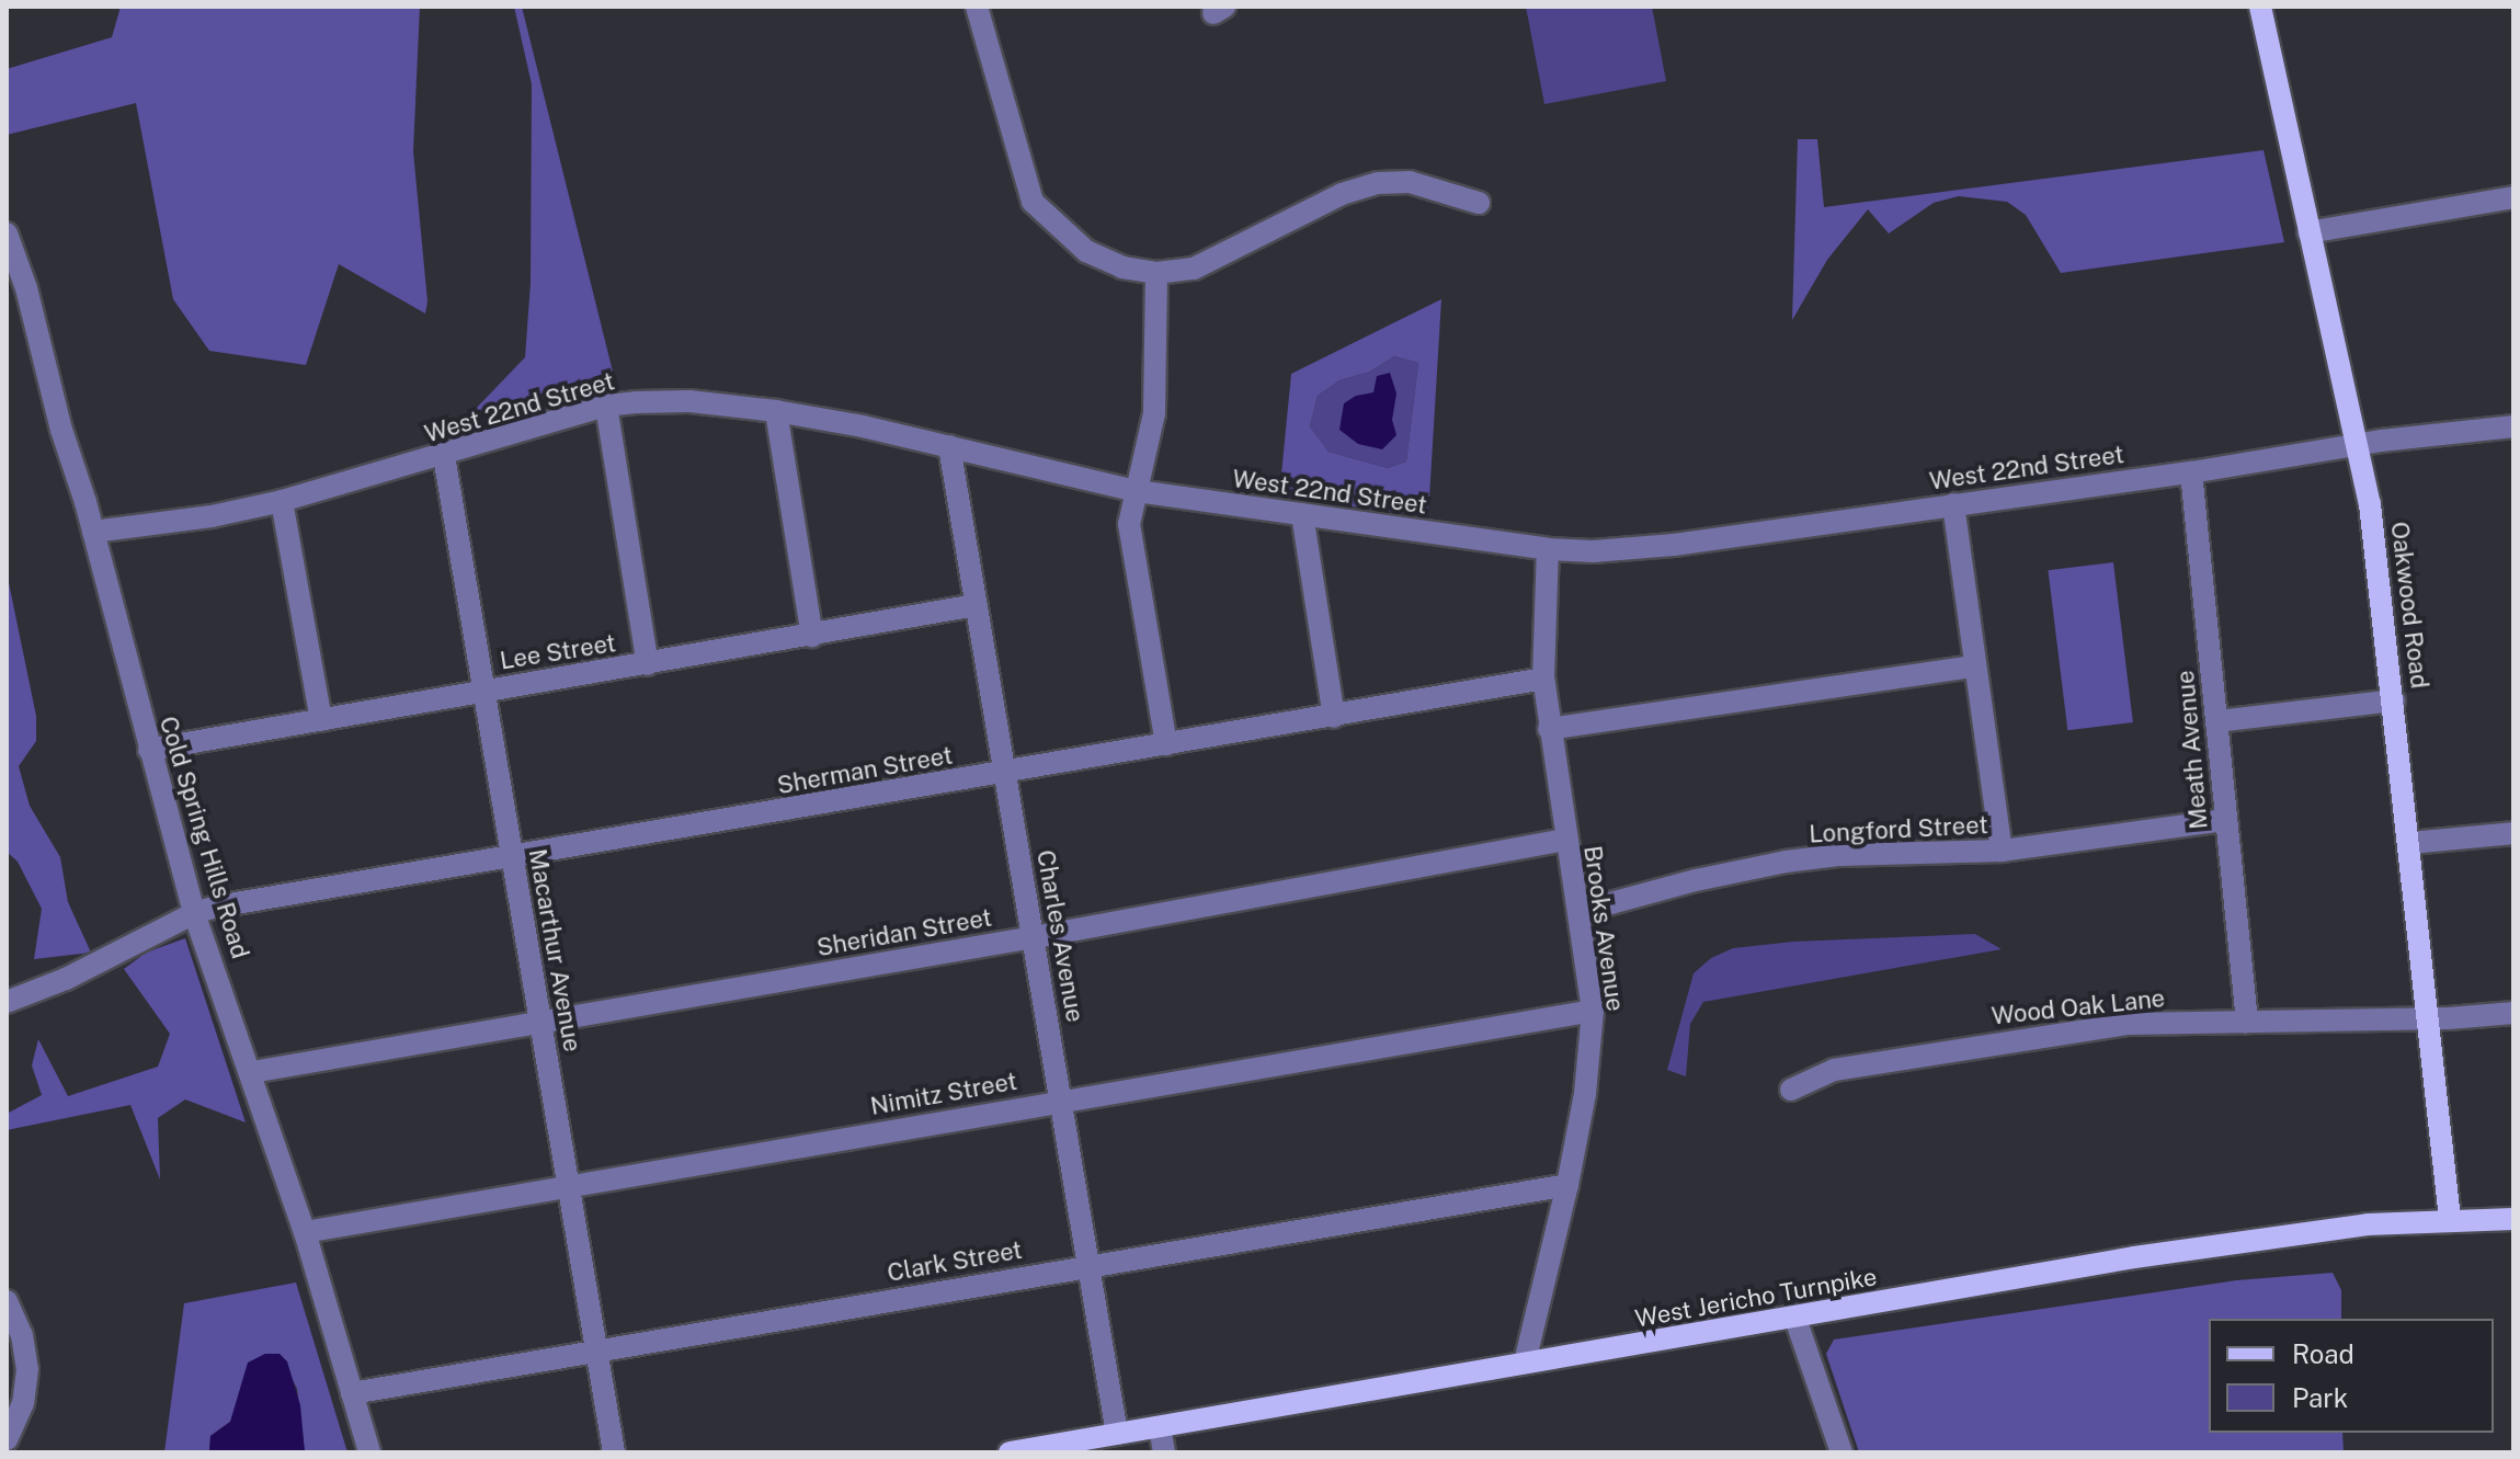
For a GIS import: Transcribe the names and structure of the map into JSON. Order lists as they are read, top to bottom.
{
  "streets": {
    "main road": ["Oakwood Road", "West Jericho Turnpike"],
    "street": [
      "West 22nd Street",
      "Lee Street",
      "Meath Avenue",
      "Sherman Street",
      "Longford Street",
      "Cold Spring Hills Road",
      "Brooks Avenue",
      "Sheridan Street",
      "Charles Avenue",
      "Macarthur Avenue",
      "Wood Oak Lane",
      "Nimitz Street",
      "Clark Street"
    ]
  },
  "crossings": [
    ["West 22nd Street", "Oakwood Road"],
    ["West 22nd Street", "Meath Avenue"],
    ["West 22nd Street", "Cold Spring Hills Road"],
    ["West 22nd Street", "Brooks Avenue"],
    ["West 22nd Street", "Charles Avenue"],
    ["West 22nd Street", "Macarthur Avenue"],
    ["Oakwood Road", "Wood Oak Lane"],
    ["Oakwood Road", "West Jericho Turnpike"],
    ["Lee Street", "Cold Spring Hills Road"],
    ["Lee Street", "Charles Avenue"],
    ["Lee Street", "Macarthur Avenue"],
    ["Meath Avenue", "Longford Street"],
    ["Meath Avenue", "Wood Oak Lane"],
    ["Sherman Street", "Cold Spring Hills Road"],
    ["Sherman Street", "Brooks Avenue"],
    ["Sherman Street", "Charles Avenue"],
    ["Sherman Street", "Macarthur Avenue"],
    ["Longford Street", "Brooks Avenue"],
    ["Cold Spring Hills Road", "Sheridan Street"],
    ["Cold Spring Hills Road", "Nimitz Street"],
    ["Cold Spring Hills Road", "Clark Street"],
    ["Brooks Avenue", "Sheridan Street"],
    ["Brooks Avenue", "Nimitz Street"],
    ["Brooks Avenue", "Clark Street"],
    ["Brooks Avenue", "West Jericho Turnpike"],
    ["Sheridan Street", "Charles Avenue"],
    ["Sheridan Street", "Macarthur Avenue"],
    ["Charles Avenue", "Nimitz Street"],
    ["Charles Avenue", "Clark Street"],
    ["Charles Avenue", "West Jericho Turnpike"],
    ["Macarthur Avenue", "Nimitz Street"],
    ["Macarthur Avenue", "Clark Street"]
  ],
  "legend": ["Road", "Park"]
}
